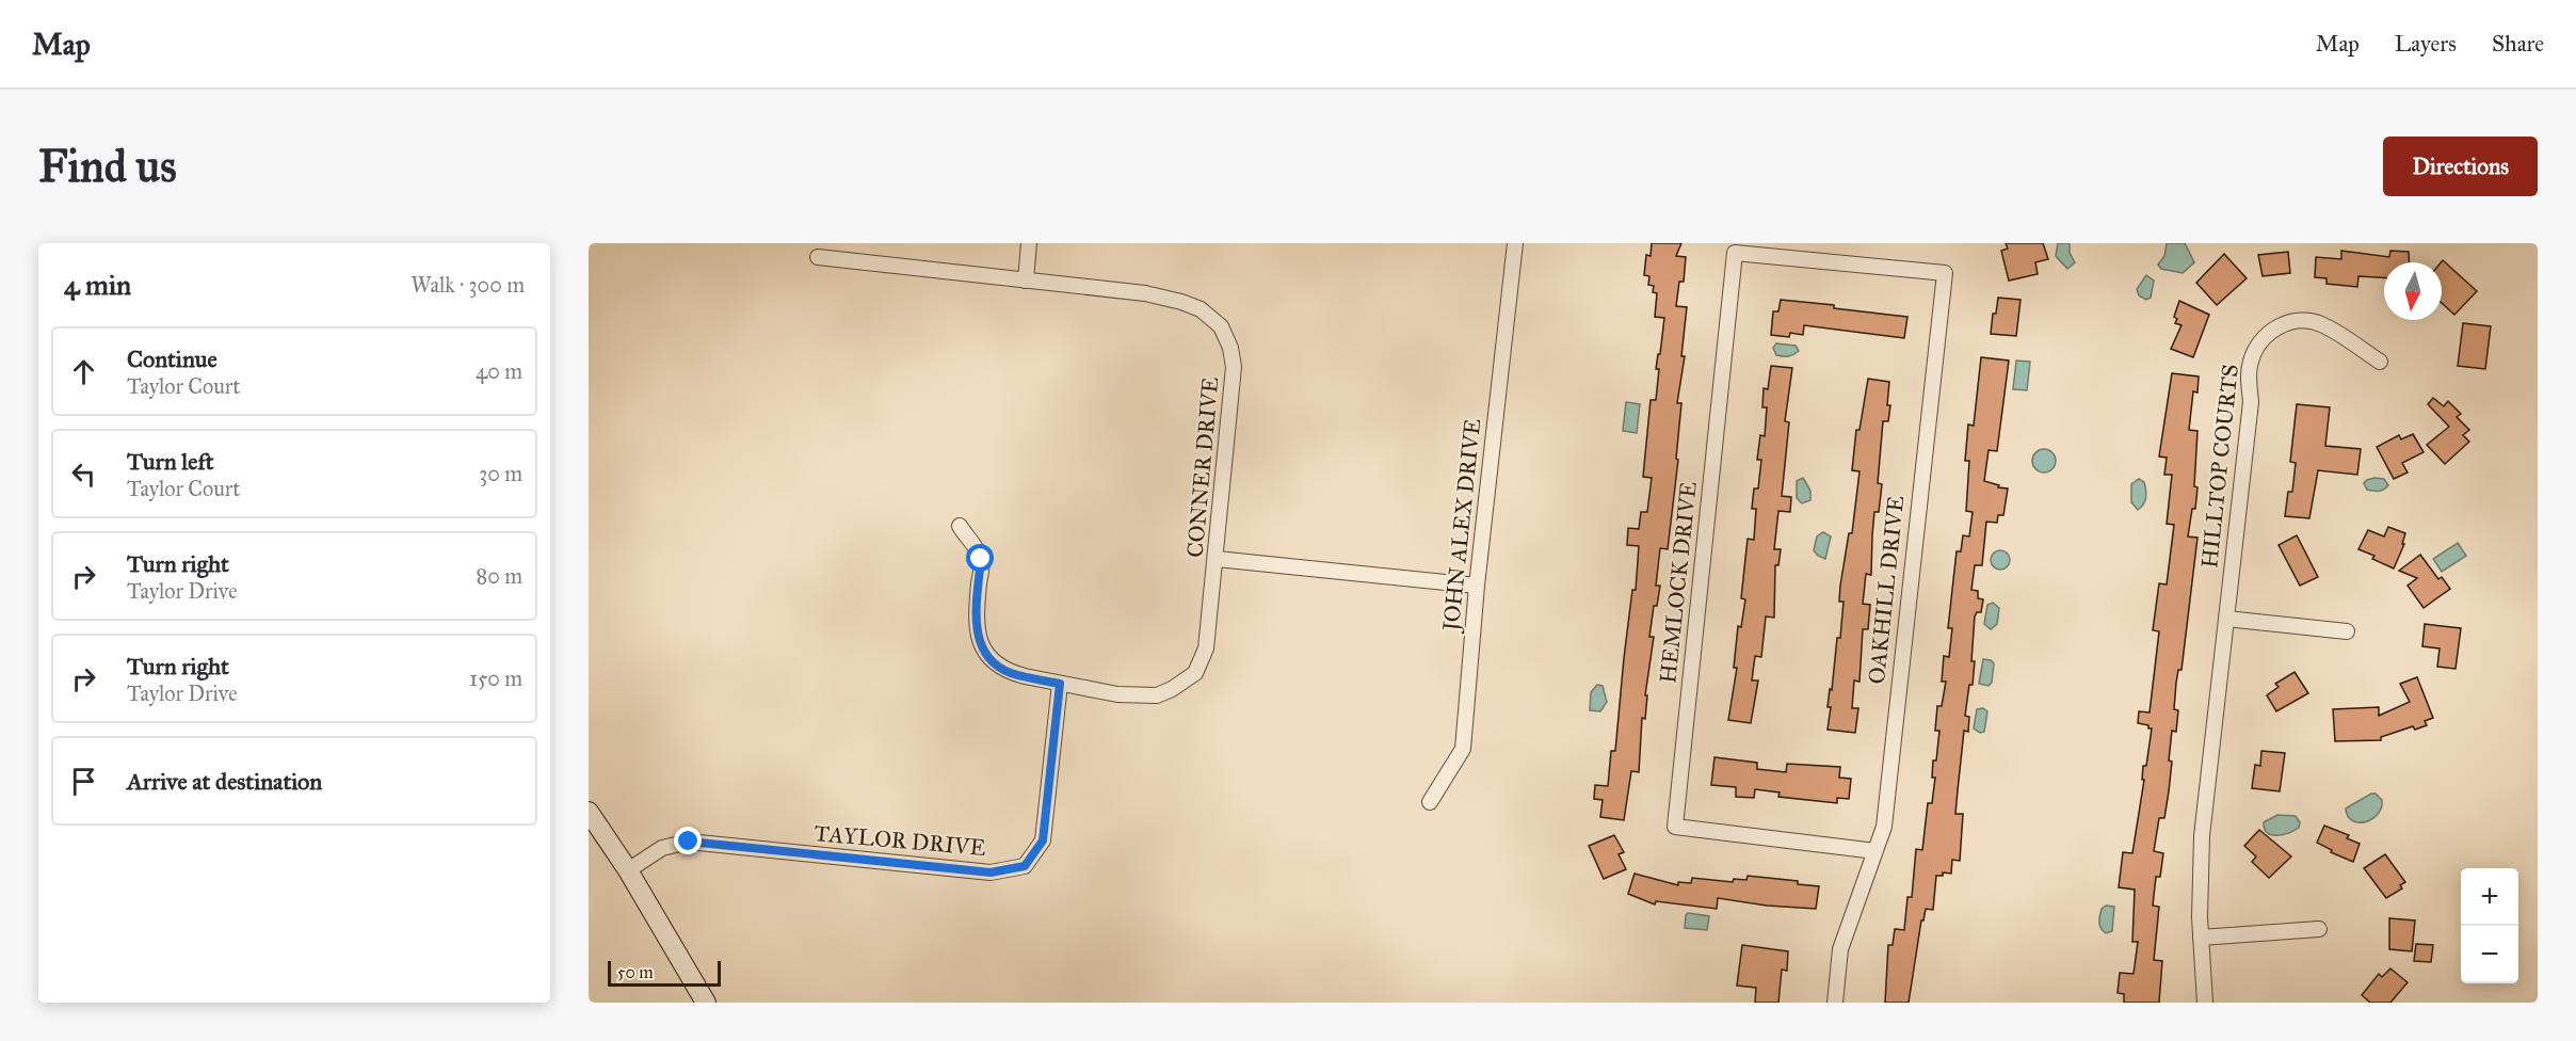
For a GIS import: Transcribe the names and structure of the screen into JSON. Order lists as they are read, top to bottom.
{
  "streets": {
    "street": [
      "HILLTOP COURTS",
      "CONNER DRIVE",
      "JOHN ALEX DRIVE",
      "HEMLOCK DRIVE",
      "OAKHILL DRIVE",
      "TAYLOR DRIVE"
    ]
  },
  "crossings": [
    ["CONNER DRIVE", "TAYLOR DRIVE"],
    ["HEMLOCK DRIVE", "OAKHILL DRIVE"]
  ],
  "scale_bar": "50 m",
  "north": "bottom",
  "page": {
    "header": "Map",
    "nav": ["Map", "Layers", "Share"],
    "buttons": "Directions",
    "title": "Find us",
    "heading": ["4 min", "Walk · 300 m"],
    "list": [
      ["Continue", "Taylor Court", "40 m"],
      ["Turn left", "Taylor Court", "30 m"],
      ["Turn right", "Taylor Drive", "80 m"],
      ["Turn right", "Taylor Drive", "150 m"],
      "Arrive at destination"
    ],
    "map_buttons": ["+", "−"],
    "scale": "50 m"
  }
}
